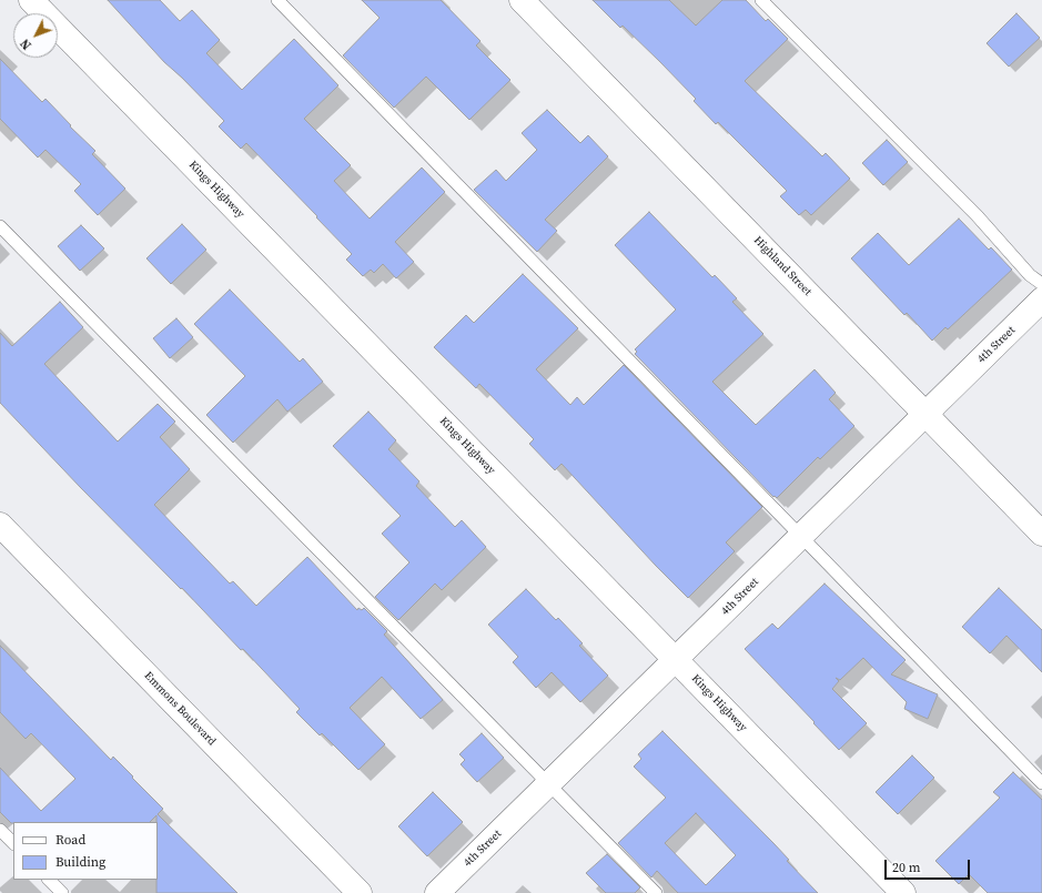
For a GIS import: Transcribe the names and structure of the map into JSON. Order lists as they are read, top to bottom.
{
  "streets": {
    "street": [
      "Kings Highway",
      "Highland Street",
      "4th Street",
      "Emmons Boulevard"
    ]
  },
  "crossings": [
    ["Kings Highway", "4th Street"],
    ["Highland Street", "4th Street"]
  ],
  "legend": ["Road", "Building"],
  "scale_bar": "20 m",
  "north": "bottom left"
}
